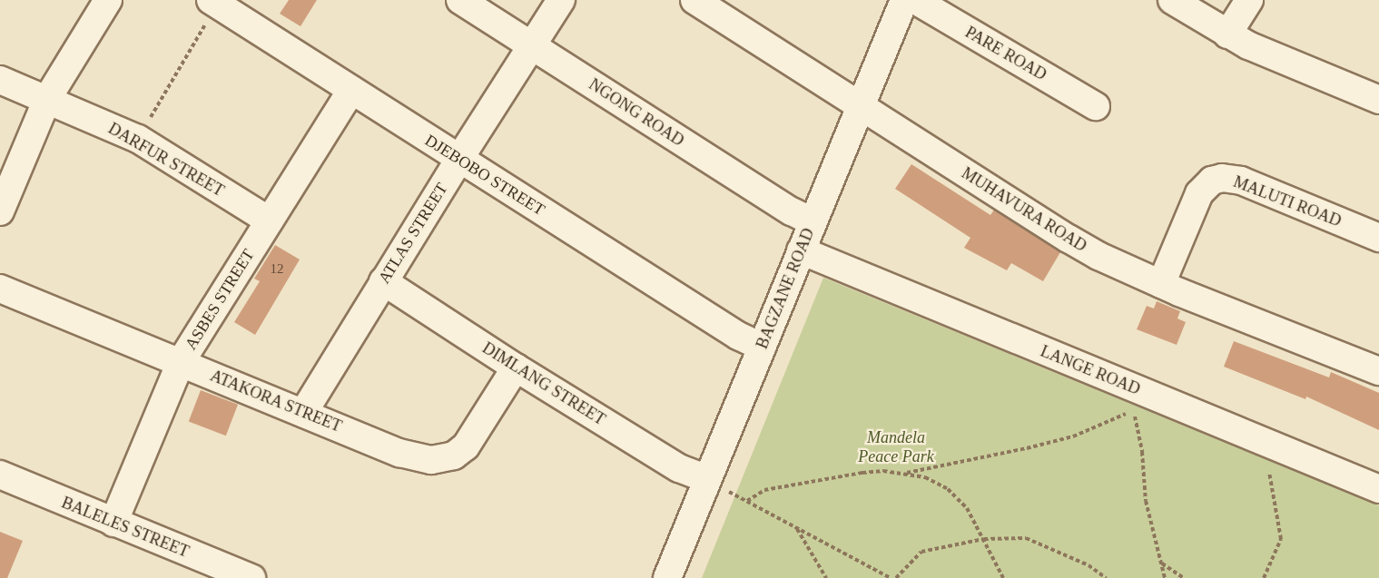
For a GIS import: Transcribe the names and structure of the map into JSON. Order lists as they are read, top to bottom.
{
  "streets": {
    "street": [
      "PARE ROAD",
      "NGONG ROAD",
      "DARFUR STREET",
      "DJEBOBO STREET",
      "MALUTI ROAD",
      "MUHAVURA ROAD",
      "ATLAS STREET",
      "BAGZANE ROAD",
      "ASBES STREET",
      "LANGE ROAD",
      "DIMLANG STREET",
      "ATAKORA STREET",
      "BALELES STREET"
    ]
  },
  "crossings": [
    ["NGONG ROAD", "ATLAS STREET"],
    ["NGONG ROAD", "BAGZANE ROAD"],
    ["DARFUR STREET", "ASBES STREET"],
    ["DJEBOBO STREET", "ATLAS STREET"],
    ["DJEBOBO STREET", "BAGZANE ROAD"],
    ["DJEBOBO STREET", "ASBES STREET"],
    ["MALUTI ROAD", "MUHAVURA ROAD"],
    ["MUHAVURA ROAD", "BAGZANE ROAD"],
    ["ATLAS STREET", "DIMLANG STREET"],
    ["ATLAS STREET", "ATAKORA STREET"],
    ["BAGZANE ROAD", "LANGE ROAD"],
    ["BAGZANE ROAD", "DIMLANG STREET"],
    ["ASBES STREET", "ATAKORA STREET"],
    ["ASBES STREET", "BALELES STREET"],
    ["DIMLANG STREET", "ATAKORA STREET"]
  ],
  "parks": ["Mandela Peace Park"],
  "house_numbers": ["12"]
}
